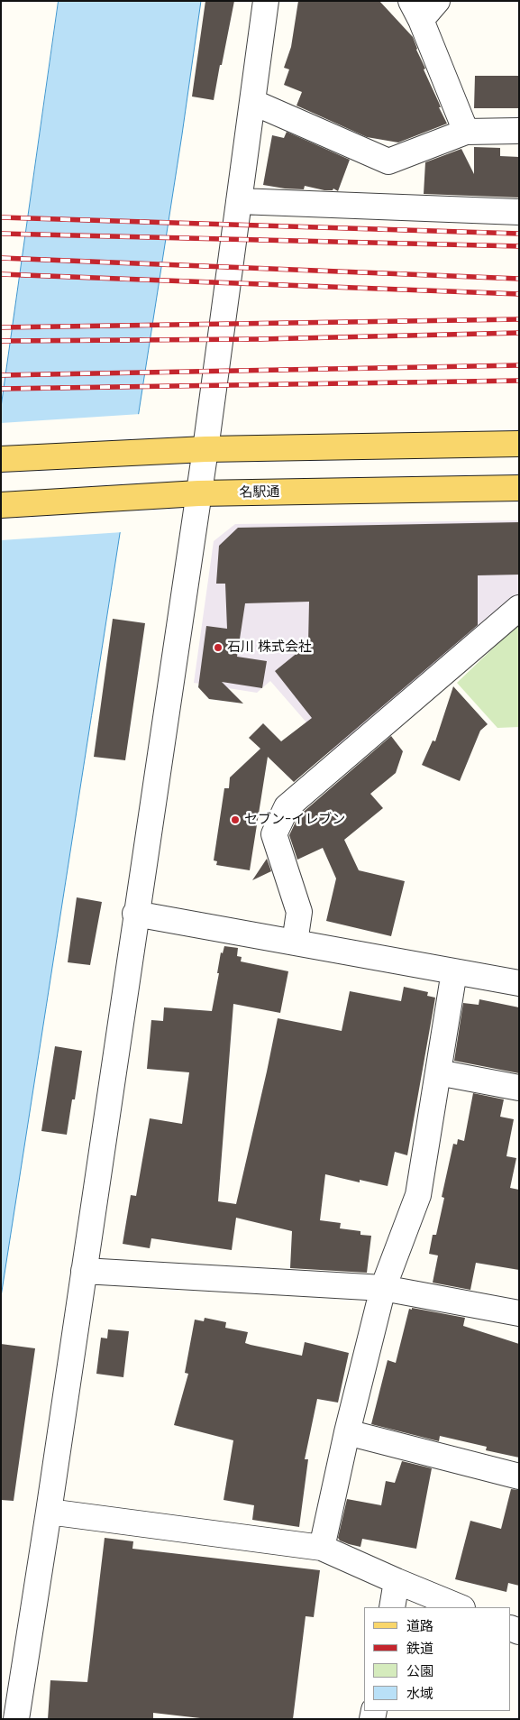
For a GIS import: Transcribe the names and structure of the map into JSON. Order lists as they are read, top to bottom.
{
  "streets": {
    "main road": ["名駅通"]
  },
  "places": ["石川 株式会社", "セブン-イレブン"],
  "legend": [
    "道路",
    "鉄道",
    "公園",
    "水域"
  ]
}
